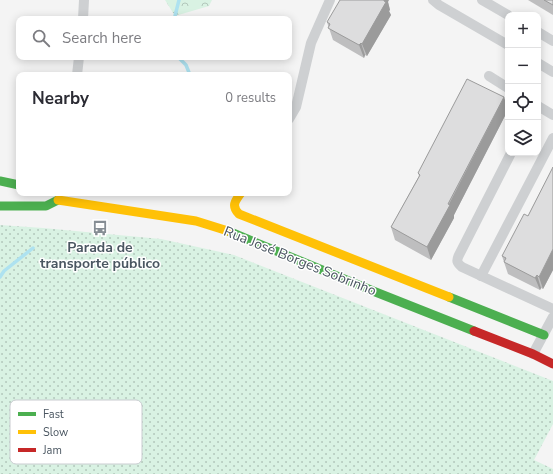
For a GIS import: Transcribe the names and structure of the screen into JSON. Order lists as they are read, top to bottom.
{
  "streets": {
    "street": ["Rua José Borges Sobrinho"]
  },
  "places": {
    "bus stop": ["Parada de transporte público"]
  },
  "legend": ["Fast", "Slow", "Jam"],
  "page": {
    "map_buttons": ["+", "−"],
    "search": "Search here",
    "heading": ["Nearby", "0 results"]
  }
}
